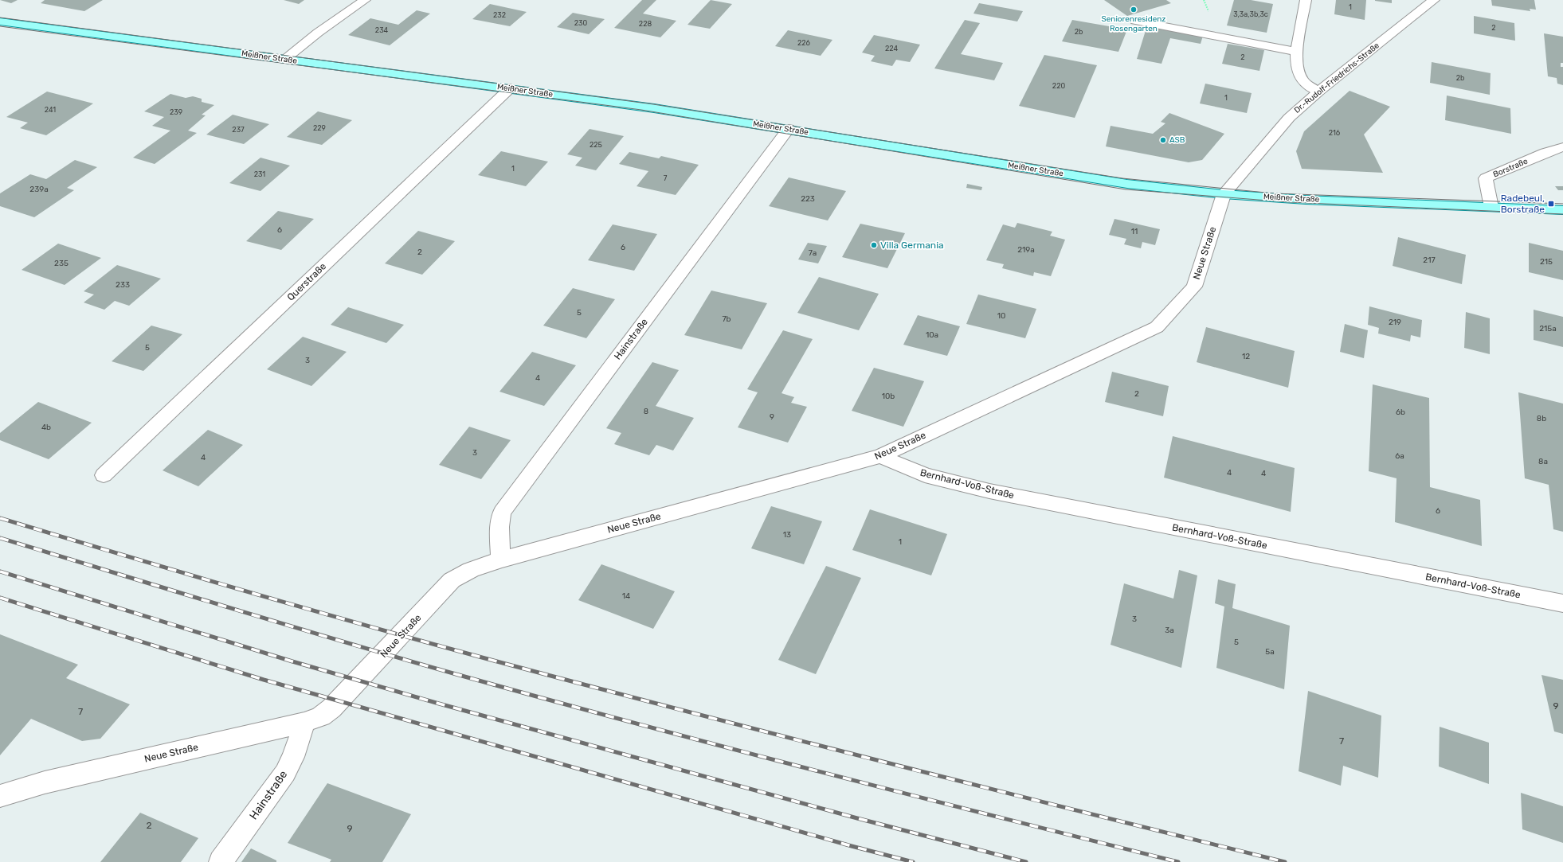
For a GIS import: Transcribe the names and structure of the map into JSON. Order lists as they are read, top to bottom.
{
  "streets": {
    "main road": ["Meißner Straße"],
    "street": [
      "Dr.-Rudolf-Friedrichs-Straße",
      "Borstraße",
      "Neue Straße",
      "Querstraße",
      "Hainstraße",
      "Bernhard-Voß-Straße"
    ]
  },
  "crossings": [
    ["Meißner Straße", "Dr.-Rudolf-Friedrichs-Straße"],
    ["Meißner Straße", "Borstraße"],
    ["Meißner Straße", "Neue Straße"],
    ["Meißner Straße", "Querstraße"],
    ["Meißner Straße", "Hainstraße"],
    ["Dr.-Rudolf-Friedrichs-Straße", "Neue Straße"],
    ["Neue Straße", "Hainstraße"],
    ["Neue Straße", "Bernhard-Voß-Straße"]
  ],
  "places": {
    "other": ["Seniorenresidenz Rosengarten", "ASB", "Villa Germania"],
    "transit": ["Radebeul, Borstraße"]
  },
  "house_numbers": [
    "1",
    "3,3a,3b,3c",
    "232",
    "230",
    "228",
    "2",
    "234",
    "2b",
    "226",
    "224",
    "2",
    "2b",
    "220",
    "1",
    "241",
    "239",
    "229",
    "237",
    "216",
    "225",
    "1",
    "231",
    "7",
    "239a",
    "223",
    "6",
    "11",
    "6",
    "219a",
    "2",
    "7a",
    "217",
    "215",
    "235",
    "233",
    "5",
    "10",
    "7b",
    "219",
    "215a",
    "10a",
    "5",
    "12",
    "3",
    "4",
    "2",
    "10b",
    "8",
    "6b",
    "9",
    "8b",
    "4b",
    "3",
    "6a",
    "4",
    "8a",
    "4",
    "4",
    "6",
    "13",
    "1",
    "14",
    "3",
    "3a",
    "5",
    "5a",
    "9",
    "7",
    "7",
    "2",
    "9"
  ]
}
